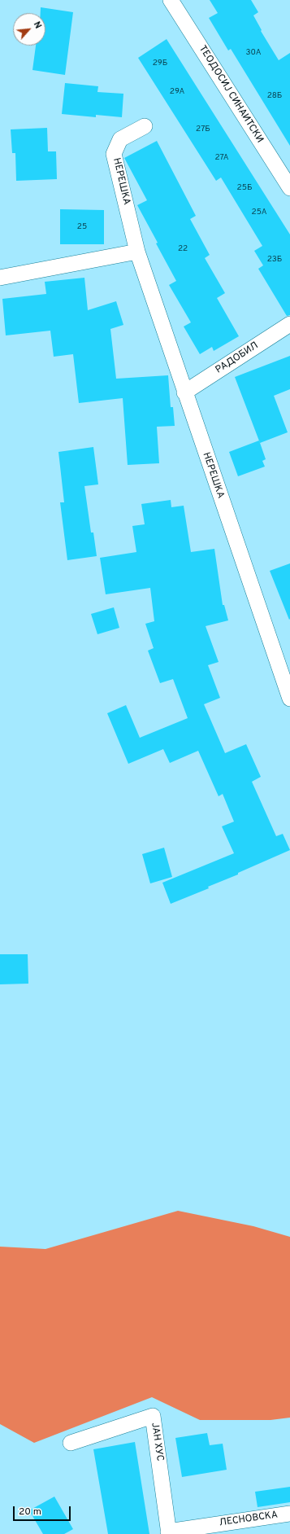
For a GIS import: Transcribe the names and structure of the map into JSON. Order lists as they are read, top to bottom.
{
  "streets": {
    "street": [
      "ТЕОДОСИЈ СИНАИТСКИ",
      "НЕРЕШКА",
      "РАДОБИЛ",
      "ЈАН ХУС",
      "ЛЕСНОВСКА"
    ]
  },
  "crossings": [
    ["НЕРЕШКА", "РАДОБИЛ"],
    ["ЈАН ХУС", "ЛЕСНОВСКА"]
  ],
  "house_numbers": [
    "30А",
    "29Б",
    "29А",
    "28Б",
    "27Б",
    "27А",
    "25Б",
    "25А",
    "25",
    "22",
    "23Б"
  ],
  "scale_bar": "20 m",
  "north": "top right"
}
